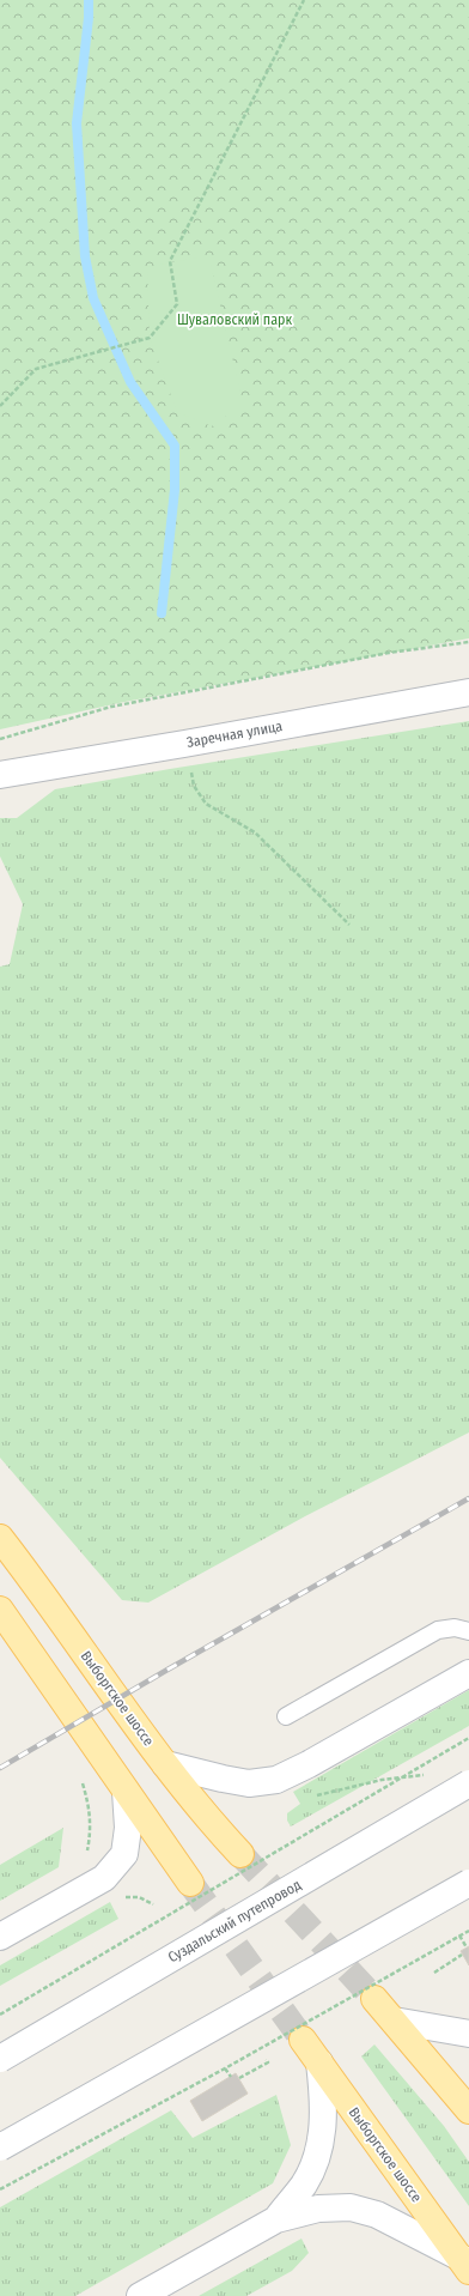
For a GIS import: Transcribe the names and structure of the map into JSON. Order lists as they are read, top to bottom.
{
  "streets": {
    "main road": ["Заречная улица", "Выборгское шоссе", "Суздальский путепровод"]
  },
  "parks": ["Шуваловский парк"]
}
